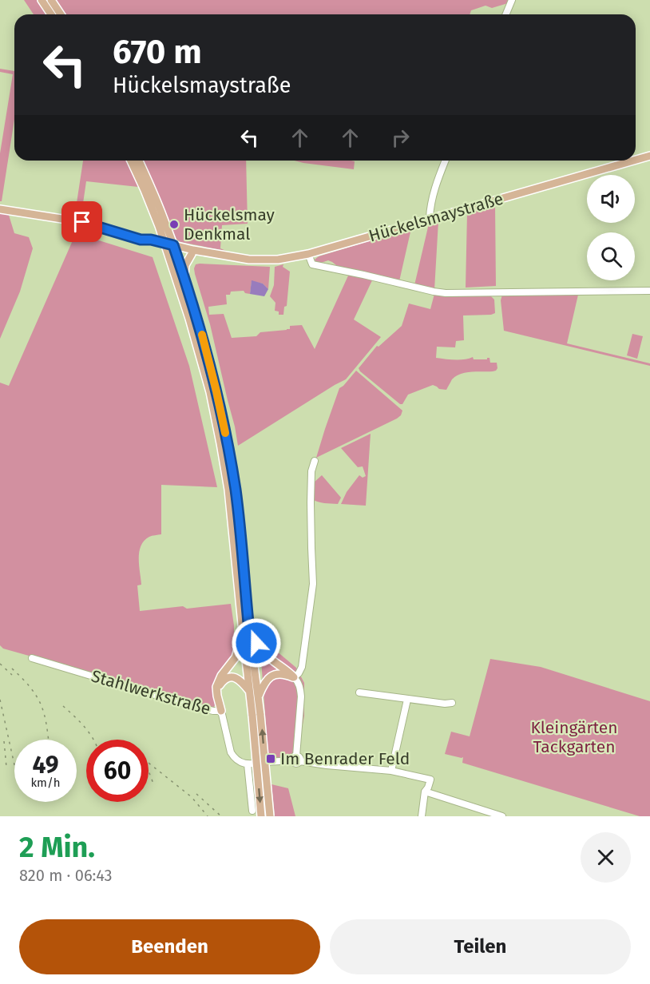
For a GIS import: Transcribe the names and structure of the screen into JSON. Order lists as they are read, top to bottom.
{
  "streets": {
    "main road": ["Hückelsmaystraße"],
    "street": ["Stahlwerkstraße"]
  },
  "parks": ["Kleingärten Tackgarten"],
  "places": {
    "other": ["Hückelsmay Denkmal"],
    "transit": ["Im Benrader Feld"]
  },
  "page": {
    "turn": ["670 m", "Hückelsmaystraße"],
    "speed": "49 km/h",
    "limit": "60",
    "heading": ["2 Min.", "820 m · 06:43"],
    "buttons": ["Beenden", "Teilen"]
  }
}
